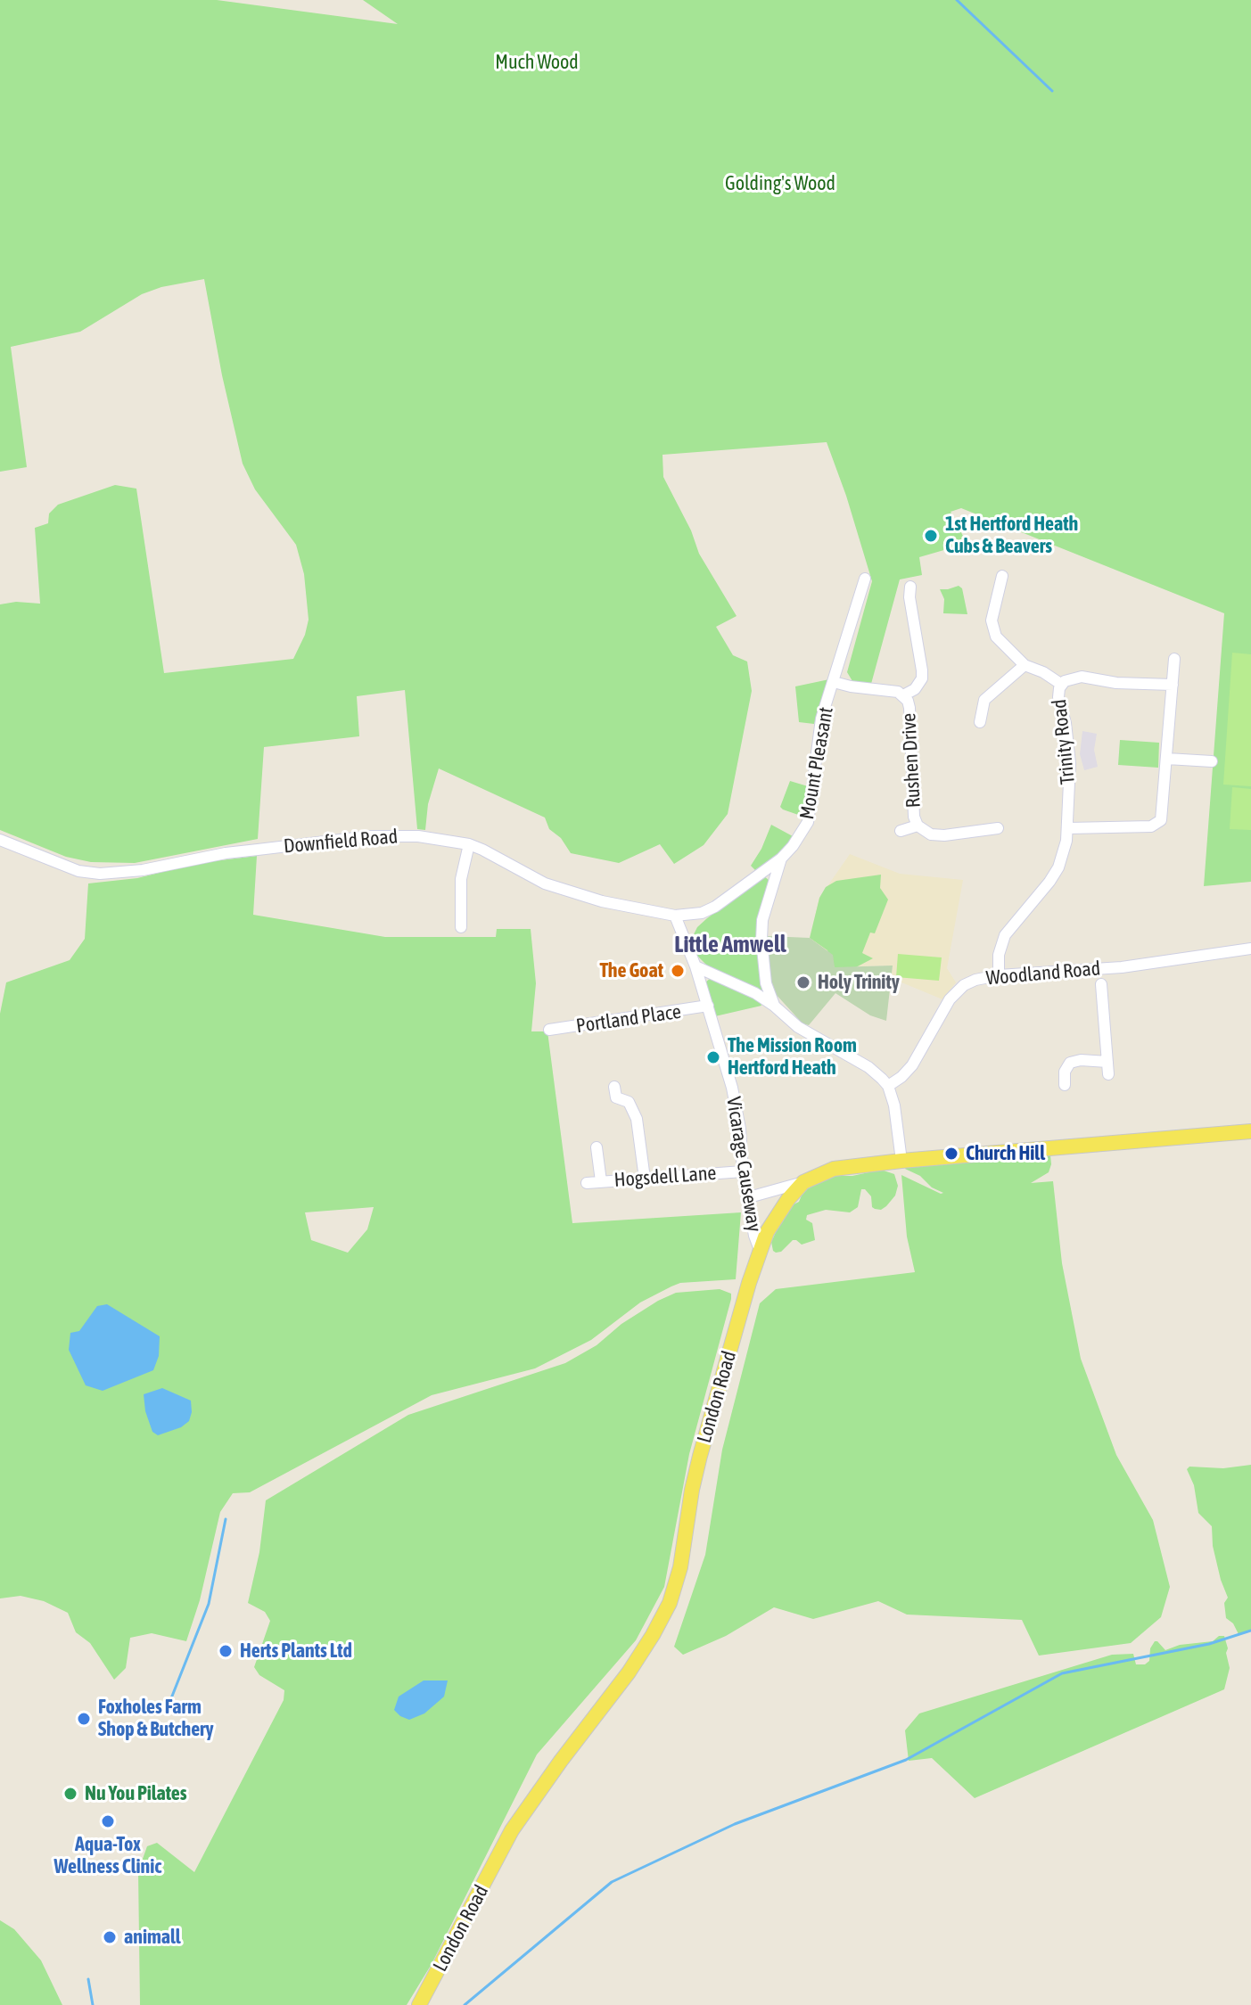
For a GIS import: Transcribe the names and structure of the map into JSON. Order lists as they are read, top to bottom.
{
  "streets": {
    "main road": ["London Road"],
    "street": [
      "Trinity Road",
      "Rushen Drive",
      "Mount Pleasant",
      "Downfield Road",
      "Woodland Road",
      "Portland Place",
      "Vicarage Causeway",
      "Hogsdell Lane"
    ]
  },
  "crossings": [
    ["Trinity Road", "Woodland Road"],
    ["Rushen Drive", "Mount Pleasant"],
    ["Mount Pleasant", "Downfield Road"],
    ["Downfield Road", "Vicarage Causeway"],
    ["Portland Place", "Vicarage Causeway"],
    ["Vicarage Causeway", "Hogsdell Lane"],
    ["Vicarage Causeway", "London Road"]
  ],
  "districts": ["Little Amwell"],
  "parks": ["Much Wood", "Golding's Wood"],
  "places": [
    "1st Hertford Heath Cubs & Beavers",
    "The Goat",
    "Holy Trinity",
    "The Mission Room Hertford Heath",
    "Church Hill",
    "Herts Plants Ltd",
    "Foxholes Farm Shop & Butchery",
    "Nu You Pilates",
    "Aqua-Tox Wellness Clinic",
    "animall"
  ]
}
